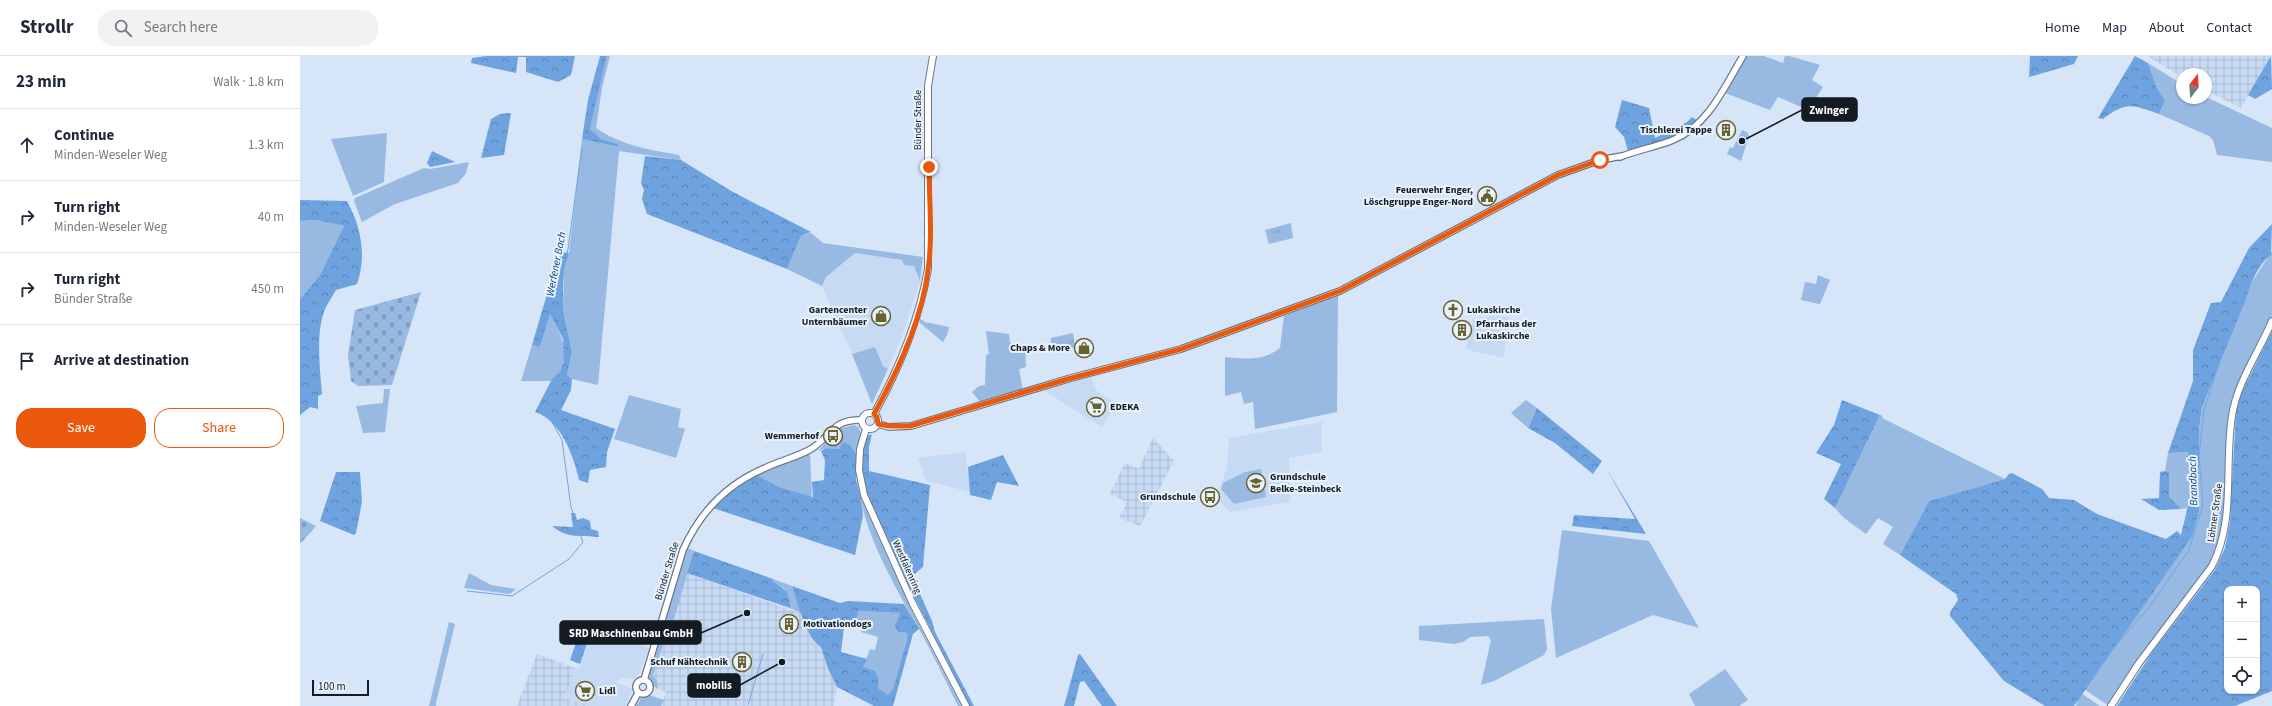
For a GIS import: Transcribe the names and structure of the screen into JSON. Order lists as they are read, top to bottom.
{
  "streets": {
    "main road": ["Bünder Straße", "Löhner Straße", "Westfalenring"]
  },
  "crossings": [
    ["Bünder Straße", "Westfalenring"]
  ],
  "water": ["Werfener Bach", "Brandbach"],
  "places": {
    "building": [
      "Tischlerei Tappe",
      "Pfarrhaus der Lukaskirche",
      "Motivationdogs",
      "Schuf Nähtechnik"
    ],
    "other": ["Zwinger", "SRD Maschinenbau GmbH", "mobilis"],
    "public building": ["Feuerwehr Enger, Löschgruppe Enger-Nord"],
    "church": ["Lukaskirche"],
    "shop": ["Gartencenter Unternbäumer", "Chaps & More"],
    "supermarket": ["EDEKA", "Lidl"],
    "bus stop": ["Wemmerhof", "Grundschule"],
    "school or university": ["Grundschule Belke-Steinbeck"]
  },
  "scale_bar": "100 m",
  "north": "top",
  "page": {
    "header": "Strollr",
    "search": "Search here",
    "nav": [
      "Home",
      "Map",
      "About",
      "Contact"
    ],
    "heading": ["23 min", "Walk · 1.8 km"],
    "list": [
      ["Continue", "Minden-Weseler Weg", "1.3 km"],
      ["Turn right", "Minden-Weseler Weg", "40 m"],
      ["Turn right", "Bünder Straße", "450 m"],
      "Arrive at destination"
    ],
    "buttons": ["Save", "Share"],
    "map_buttons": ["+", "−"],
    "scale": "100 m"
  }
}
